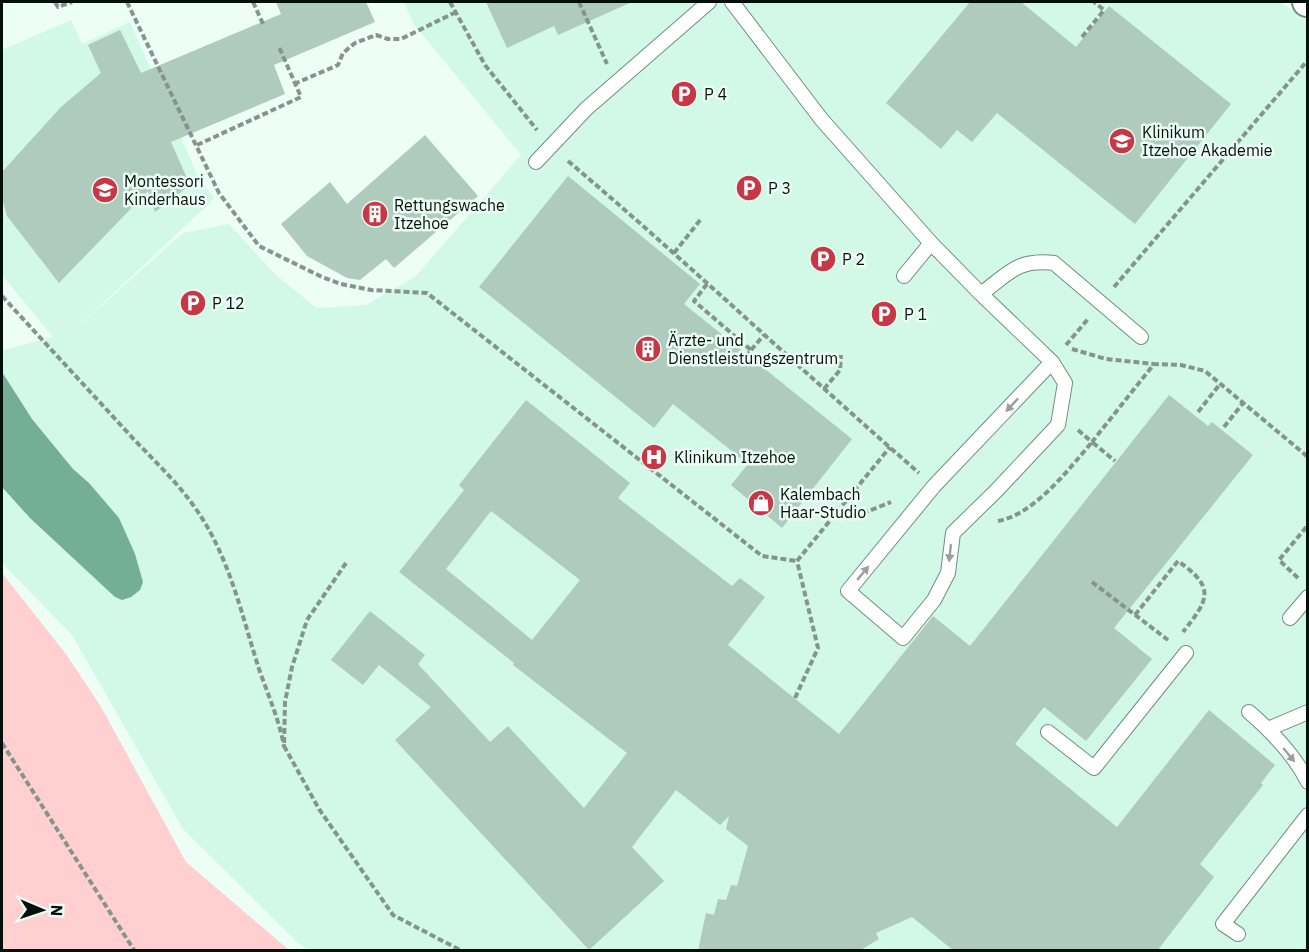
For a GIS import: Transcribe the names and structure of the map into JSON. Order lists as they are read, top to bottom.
{
  "places": {
    "parking": [
      "P 4",
      "P 3",
      "P 2",
      "P 12",
      "P 1"
    ],
    "school or university": ["Klinikum Itzehoe Akademie", "Montessori Kinderhaus"],
    "building": ["Rettungswache Itzehoe", "Ärzte- und Dienstleistungszentrum"],
    "hospital": ["Klinikum Itzehoe"],
    "shop": ["Kalembach Haar-Studio"]
  },
  "north": "right"
}
